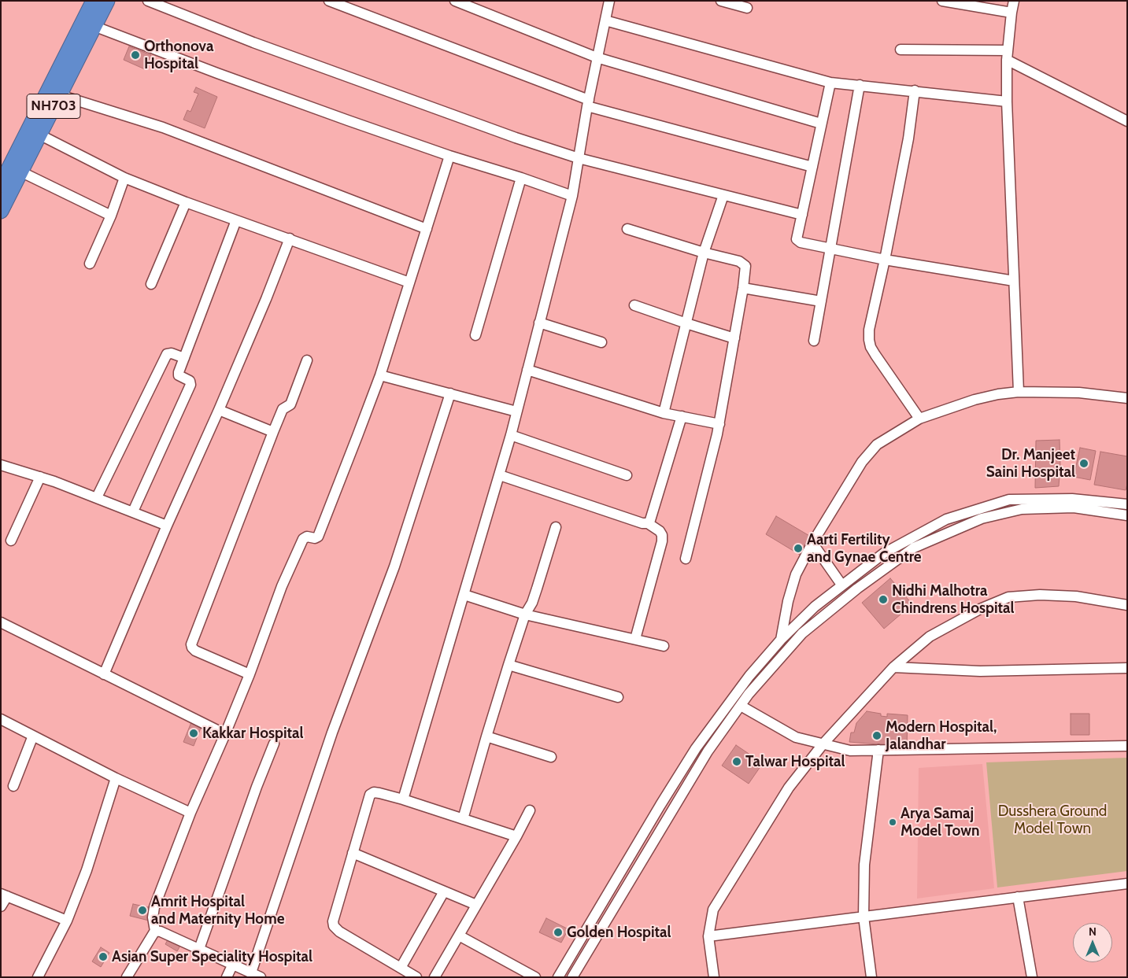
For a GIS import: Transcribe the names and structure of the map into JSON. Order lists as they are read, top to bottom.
{
  "streets": {
    "highway": ["NH703"]
  },
  "parks": ["Dusshera Ground Model Town"],
  "places": [
    "Orthonova Hospital",
    "Dr. Manjeet Saini Hospital",
    "Aarti Fertility and Gynae Centre",
    "Nidhi Malhotra Chindrens Hospital",
    "Kakkar Hospital",
    "Modern Hospital, Jalandhar",
    "Talwar Hospital",
    "Arya Samaj Model Town",
    "Amrit Hospital and Maternity Home",
    "Golden Hospital",
    "Asian Super Speciality Hospital"
  ],
  "north": "top"
}
